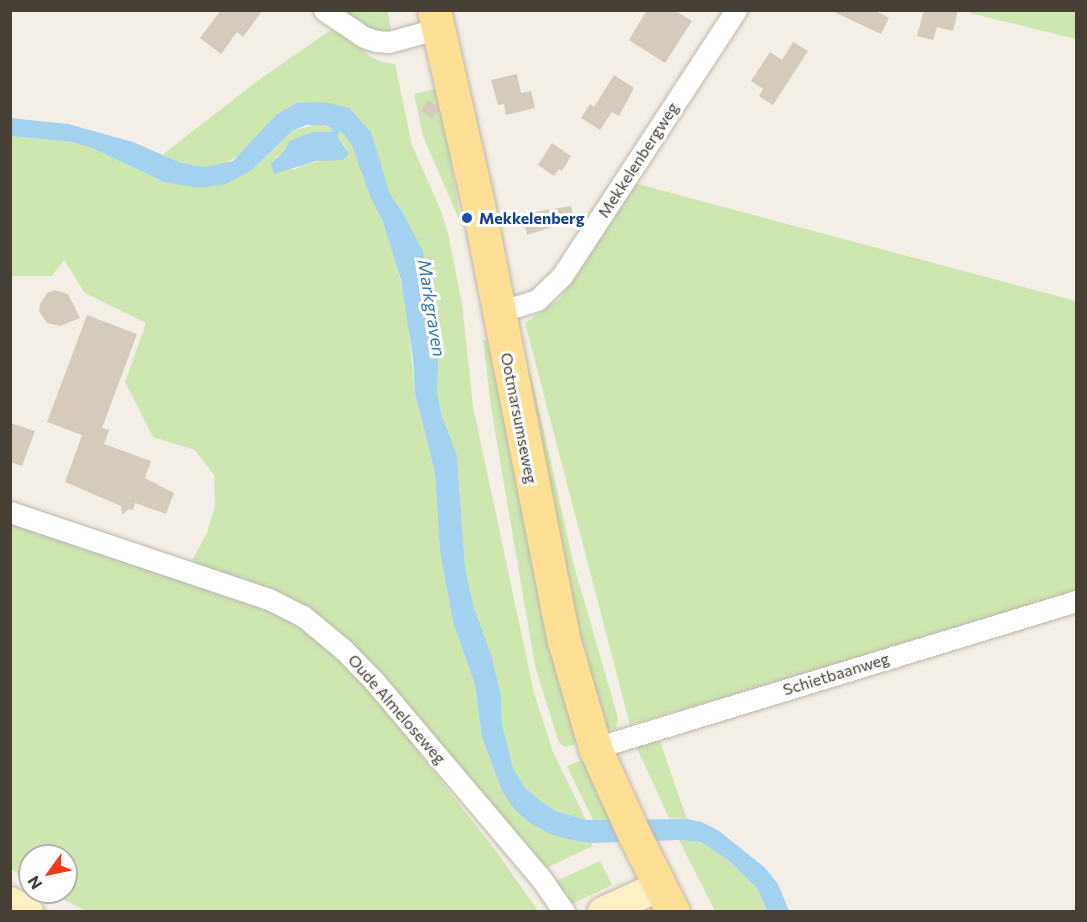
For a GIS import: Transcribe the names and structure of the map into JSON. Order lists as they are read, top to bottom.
{
  "streets": {
    "main road": ["Ootmarsumseweg"],
    "street": ["Mekkelenbergweg", "Schietbaanweg", "Oude Almeloseweg"]
  },
  "crossings": [
    ["Mekkelenbergweg", "Ootmarsumseweg"],
    ["Ootmarsumseweg", "Schietbaanweg"]
  ],
  "water": ["Markgraven"],
  "places": ["Mekkelenberg"],
  "north": "bottom left"
}
